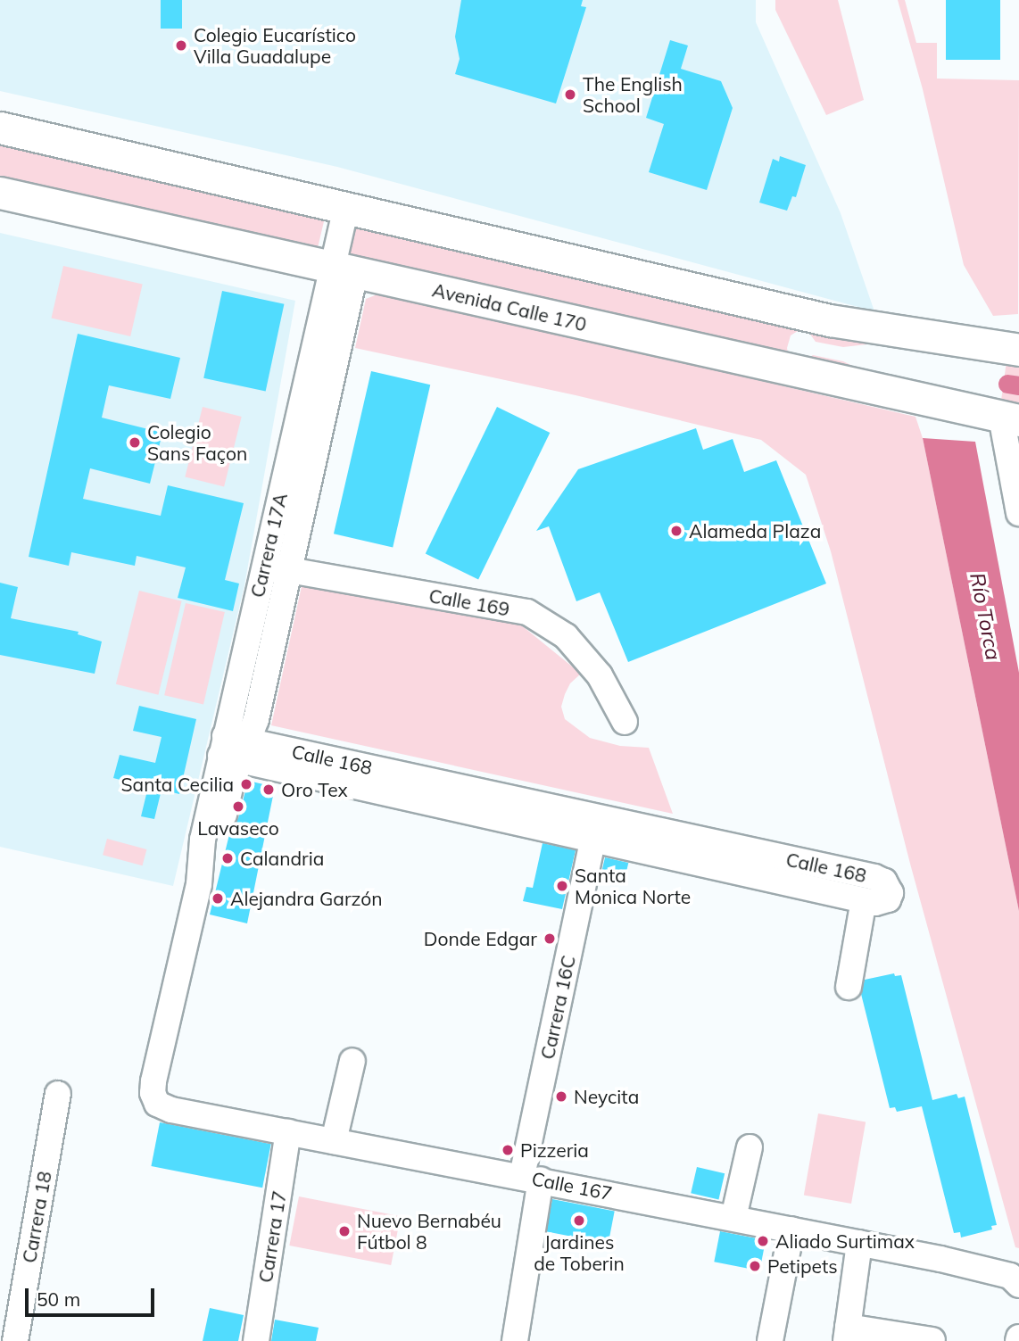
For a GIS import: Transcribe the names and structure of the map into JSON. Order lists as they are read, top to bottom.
{
  "streets": {
    "main road": ["Avenida Calle 170"],
    "street": [
      "Carrera 17A",
      "Calle 169",
      "Calle 168",
      "Carrera 16C",
      "Calle 167",
      "Carrera 18",
      "Carrera 17"
    ]
  },
  "crossings": [
    ["Avenida Calle 170", "Carrera 17A"],
    ["Carrera 17A", "Calle 169"],
    ["Carrera 17A", "Calle 168"],
    ["Carrera 17A", "Calle 167"],
    ["Calle 168", "Carrera 16C"],
    ["Carrera 16C", "Calle 167"],
    ["Calle 167", "Carrera 17"]
  ],
  "water": ["Río Torca"],
  "places": [
    "Colegio Eucarístico Villa Guadalupe",
    "The English School",
    "Colegio Sans Façon",
    "Alameda Plaza",
    "Santa Cecilia",
    "Oro Tex",
    "Lavaseco",
    "Calandria",
    "Santa Monica Norte",
    "Alejandra Garzón",
    "Donde Edgar",
    "Neycita",
    "Pizzeria",
    "Jardines de Toberin",
    "Nuevo Bernabéu Fútbol 8",
    "Aliado Surtimax",
    "Petipets"
  ],
  "scale_bar": "50 m"
}
